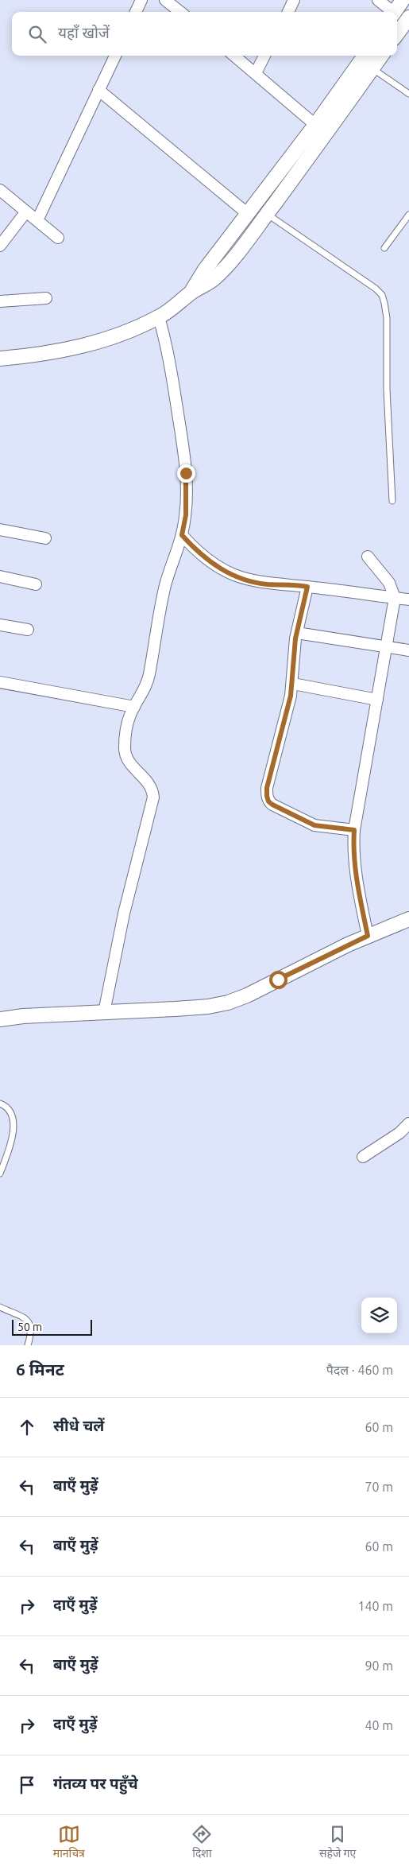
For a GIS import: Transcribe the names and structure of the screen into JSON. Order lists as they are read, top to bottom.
{
  "scale_bar": "50 m",
  "page": {
    "search": "यहाँ खोजें",
    "scale": "50 m",
    "heading": ["6 मिनट", "पैदल · 460 m"],
    "list": [
      ["सीधे चलें", "60 m"],
      ["बाएँ मुड़ें", "70 m"],
      ["बाएँ मुड़ें", "60 m"],
      ["दाएँ मुड़ें", "140 m"],
      ["बाएँ मुड़ें", "90 m"],
      ["दाएँ मुड़ें", "40 m"],
      "गंतव्य पर पहुँचे"
    ],
    "nav": ["मानचित्र", "दिशा", "सहेजे गए"]
  }
}
